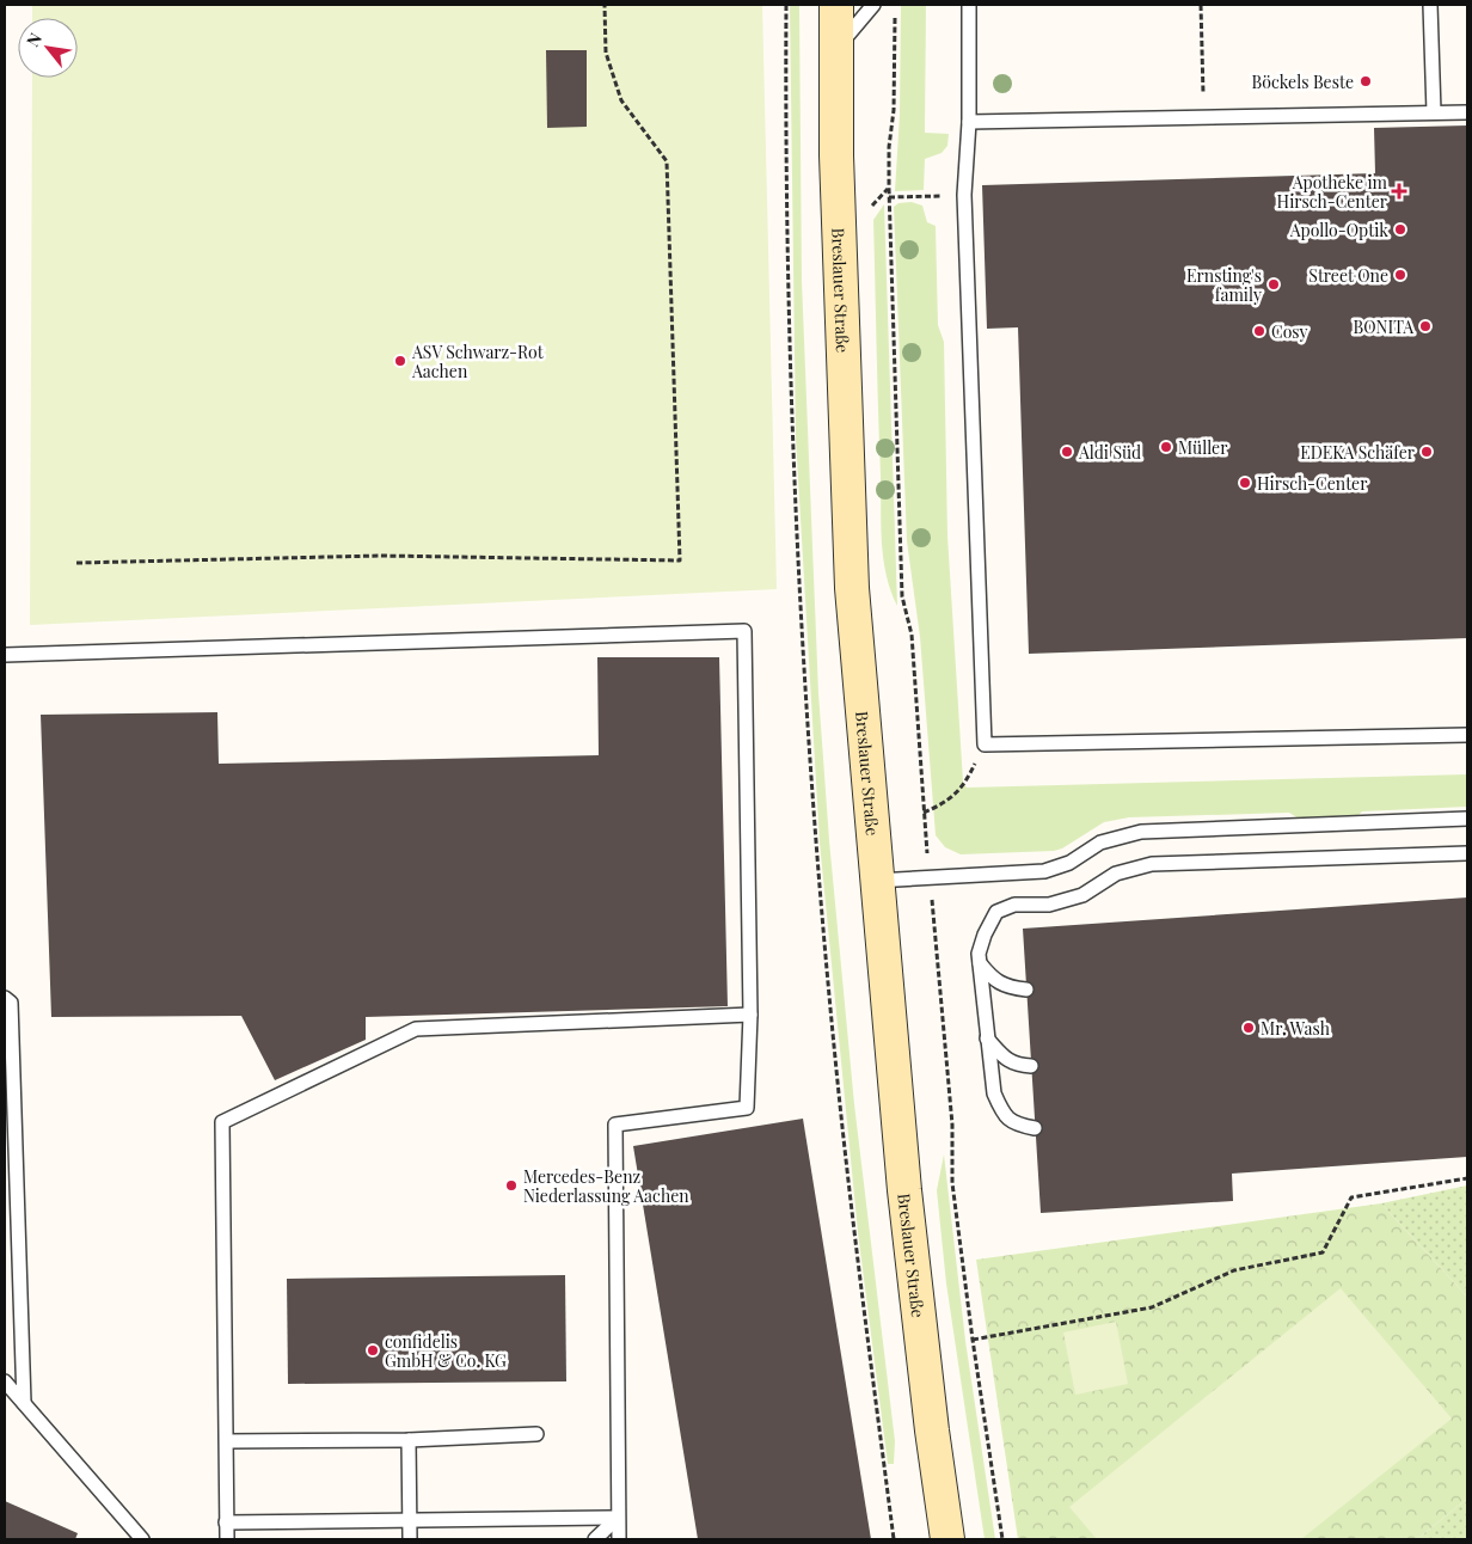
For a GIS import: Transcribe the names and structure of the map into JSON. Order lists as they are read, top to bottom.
{
  "streets": {
    "main road": ["Breslauer Straße"]
  },
  "places": {
    "other": [
      "Böckels Beste",
      "Apollo-Optik",
      "Street One",
      "Ernsting's family",
      "BONITA",
      "Cosy",
      "ASV Schwarz-Rot Aachen",
      "Müller",
      "Aldi Süd",
      "EDEKA Schäfer",
      "Hirsch-Center",
      "Mr. Wash",
      "Mercedes-Benz Niederlassung Aachen",
      "confidelis GmbH & Co. KG"
    ],
    "health": ["Apotheke im Hirsch-Center"]
  },
  "north": "top left"
}
